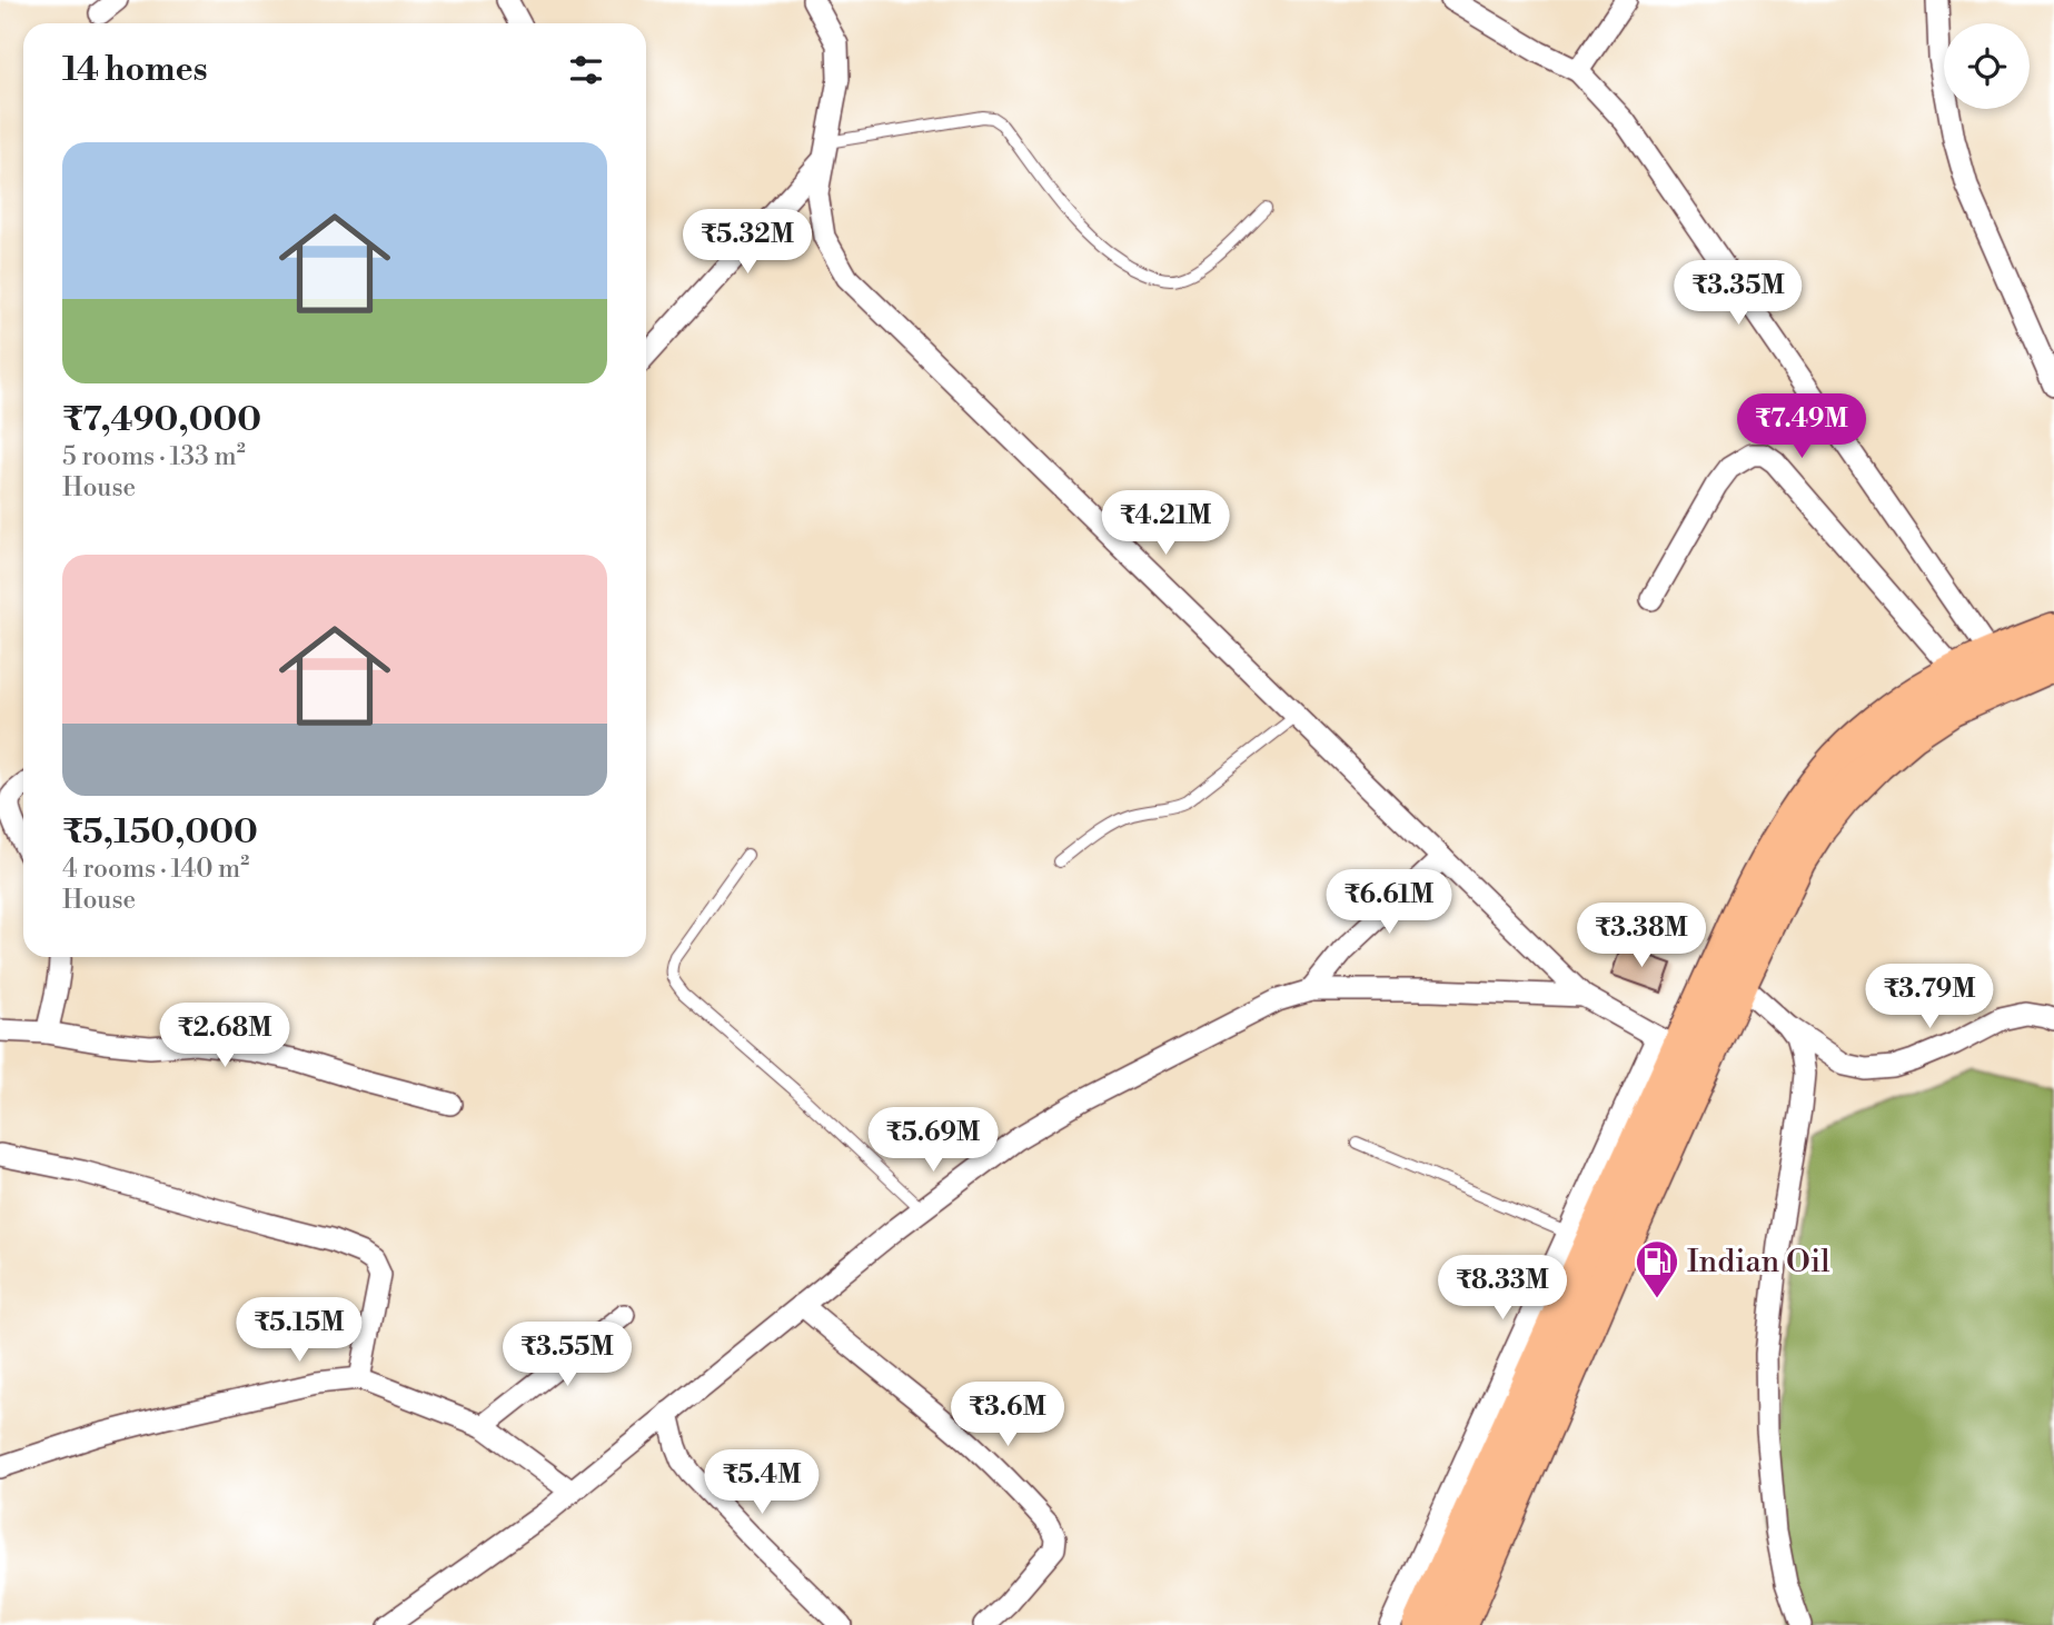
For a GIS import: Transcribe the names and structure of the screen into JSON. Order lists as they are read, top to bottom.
{
  "places": {
    "fuel station": ["Indian Oil"]
  },
  "page": {
    "heading": "14 homes",
    "list": [
      {
        "name": "₹7,490,000",
        "note": "5 rooms · 133 m² · House"
      },
      {
        "name": "₹5,150,000",
        "note": "4 rooms · 140 m² · House"
      }
    ],
    "price": [
      "₹5.32M",
      "₹3.35M",
      "₹7.49M",
      "₹4.21M",
      "₹6.61M",
      "₹3.38M",
      "₹3.79M",
      "₹2.68M",
      "₹5.69M",
      "₹8.33M",
      "₹5.15M",
      "₹3.55M",
      "₹3.6M",
      "₹5.4M"
    ]
  }
}
